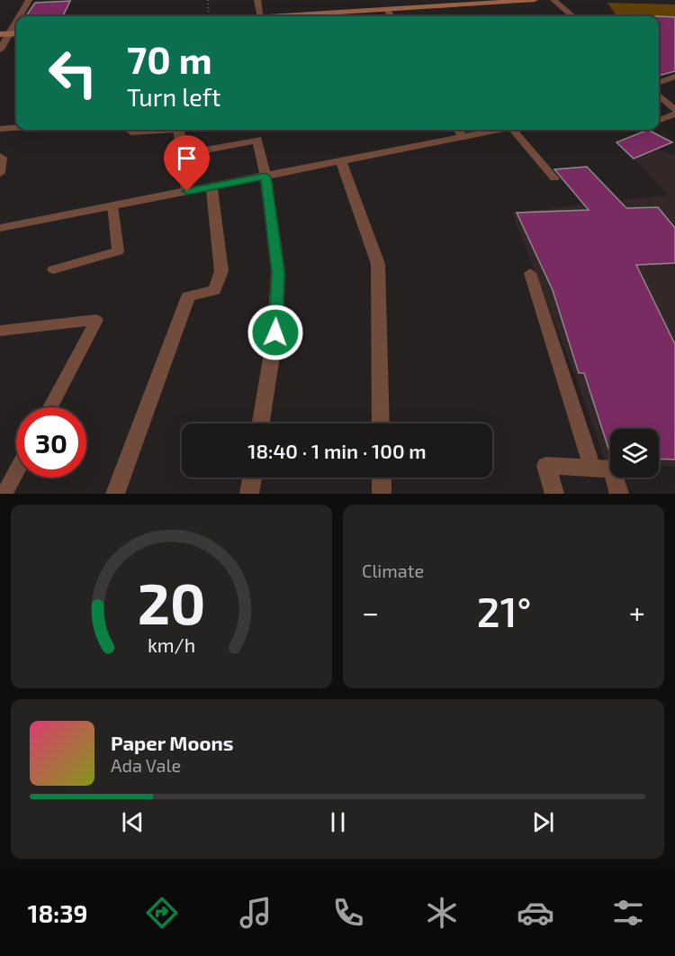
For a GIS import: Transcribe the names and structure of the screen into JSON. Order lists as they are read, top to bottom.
{
  "page": {
    "turn": ["70 m", "Turn left"],
    "limit": "30",
    "trip": "18:40 · 1 min · 100 m",
    "tile": "Climate",
    "heat": ["−", "21°", "+"],
    "song": ["Paper Moons", "Ada Vale"],
    "tabs": "18:39",
    "gauge": ["20", "km/h"]
  }
}
